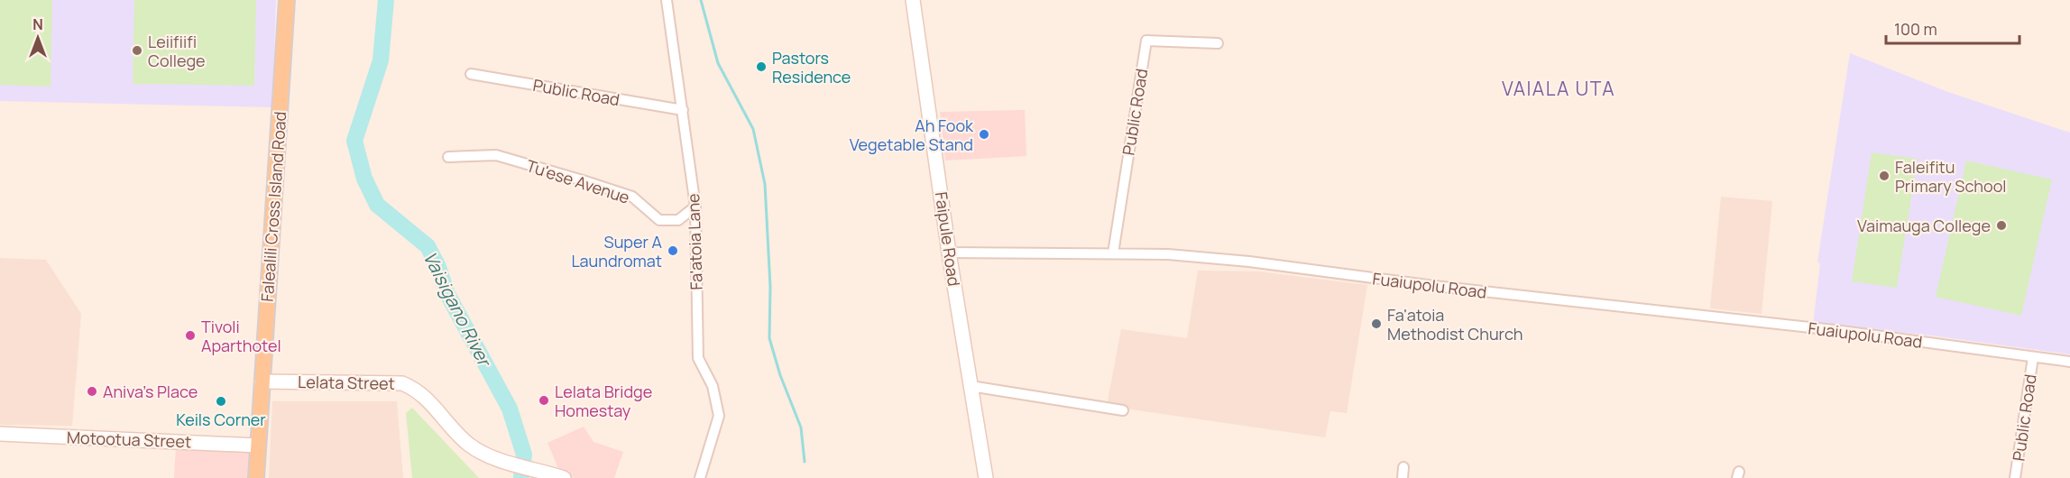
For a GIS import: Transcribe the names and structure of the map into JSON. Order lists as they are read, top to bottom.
{
  "streets": {
    "main road": [
      "Falealili Cross Island Road",
      "Faipule Road",
      "Lelata Street",
      "Motootua Street"
    ],
    "street": [
      "Public Road",
      "Tu'ese Avenue",
      "Fa'atoia Lane",
      "Fuaiupolu Road"
    ]
  },
  "crossings": [
    ["Public Road", "Fa'atoia Lane"],
    ["Public Road", "Fuaiupolu Road"],
    ["Tu'ese Avenue", "Fa'atoia Lane"],
    ["Falealili Cross Island Road", "Lelata Street"],
    ["Falealili Cross Island Road", "Motootua Street"],
    ["Faipule Road", "Fuaiupolu Road"]
  ],
  "districts": ["VAIALA UTA"],
  "water": ["Vaisigano River"],
  "places": [
    "Leiifiifi College",
    "Pastors Residence",
    "Ah Fook Vegetable Stand",
    "Faleifitu Primary School",
    "Vaimauga College",
    "Super A Laundromat",
    "Fa'atoia Methodist Church",
    "Tivoli Aparthotel",
    "Aniva's Place",
    "Lelata Bridge Homestay",
    "Keils Corner"
  ],
  "scale_bar": "100 m",
  "north": "top"
}
